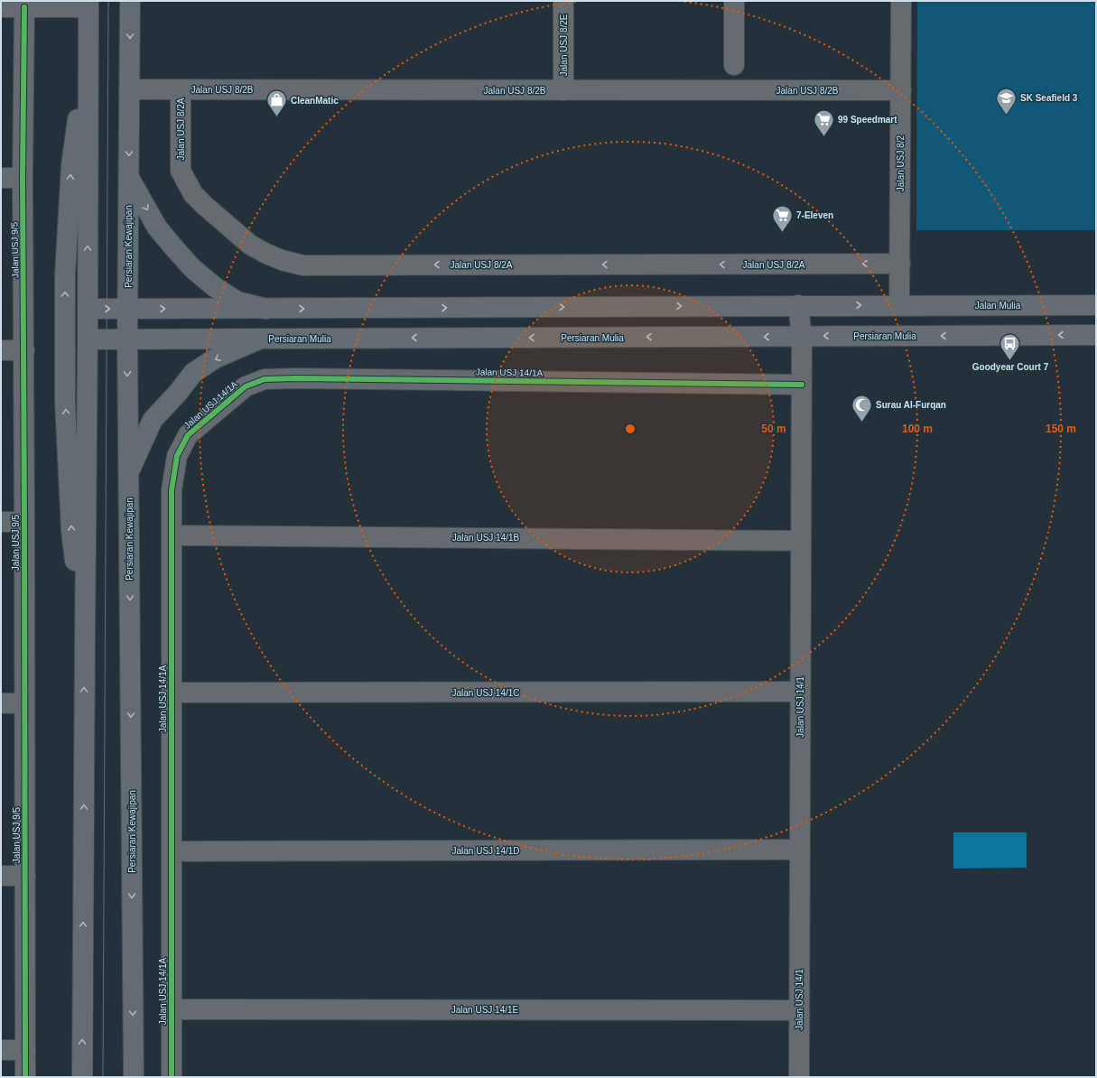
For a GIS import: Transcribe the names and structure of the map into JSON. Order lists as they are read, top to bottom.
{
  "streets": {
    "main road": ["Persiaran Kewajipan", "Jalan Mulia", "Persiaran Mulia"],
    "street": [
      "Jalan USJ 8/2E",
      "Jalan USJ 8/2B",
      "Jalan USJ 8/2A",
      "Jalan USJ 8/2",
      "Jalan USJ 9/5",
      "Jalan USJ 14/1A",
      "Jalan USJ 14/1B",
      "Jalan USJ 14/1C",
      "Jalan USJ 14/1",
      "Jalan USJ 14/1D",
      "Jalan USJ 14/1E"
    ]
  },
  "crossings": [
    ["Jalan USJ 8/2E", "Jalan USJ 8/2B"],
    ["Jalan USJ 8/2B", "Jalan USJ 8/2A"],
    ["Jalan USJ 8/2B", "Jalan USJ 8/2"],
    ["Jalan USJ 8/2B", "Persiaran Kewajipan"],
    ["Jalan USJ 8/2A", "Jalan USJ 8/2"],
    ["Jalan USJ 8/2", "Jalan Mulia"],
    ["Persiaran Kewajipan", "Persiaran Mulia"],
    ["Persiaran Mulia", "Jalan USJ 14/1"],
    ["Jalan USJ 14/1A", "Jalan USJ 14/1B"],
    ["Jalan USJ 14/1A", "Jalan USJ 14/1C"],
    ["Jalan USJ 14/1A", "Jalan USJ 14/1"],
    ["Jalan USJ 14/1A", "Jalan USJ 14/1D"],
    ["Jalan USJ 14/1A", "Jalan USJ 14/1E"],
    ["Jalan USJ 14/1B", "Jalan USJ 14/1"],
    ["Jalan USJ 14/1C", "Jalan USJ 14/1"],
    ["Jalan USJ 14/1", "Jalan USJ 14/1D"],
    ["Jalan USJ 14/1", "Jalan USJ 14/1E"]
  ],
  "one_way": ["Jalan USJ 8/2A"],
  "places": {
    "school or university": ["SK Seafield 3"],
    "shop": ["CleanMatic"],
    "supermarket": ["99 Speedmart", "7-Eleven"],
    "bus stop": ["Goodyear Court 7"],
    "mosque": ["Surau Al-Furqan"]
  },
  "rings": ["50 m", "100 m", "150 m"]
}
